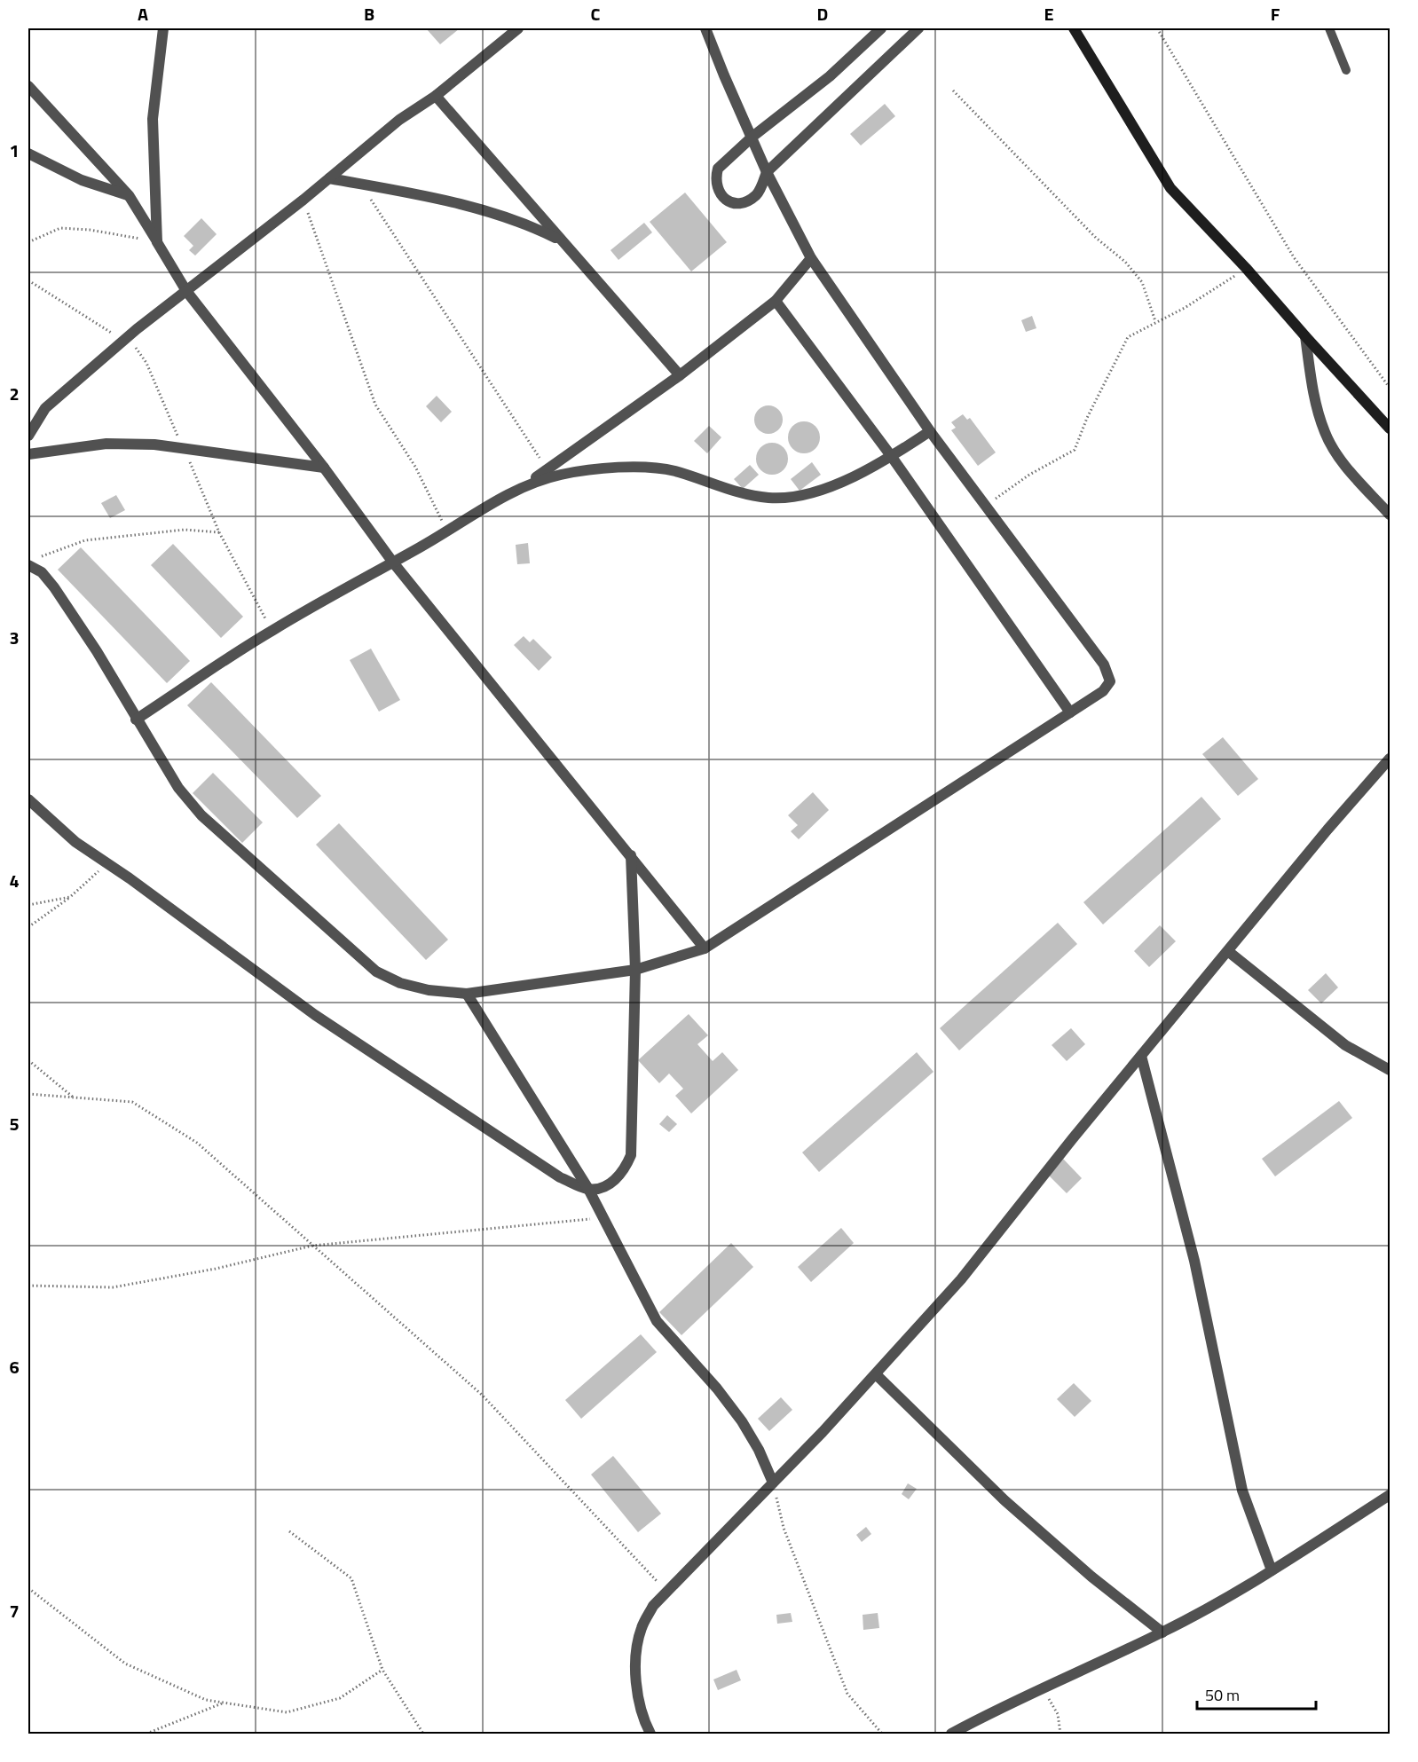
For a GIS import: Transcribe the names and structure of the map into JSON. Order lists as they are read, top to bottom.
{
  "scale_bar": "50 m",
  "grid": {
    "columns": [
      "A",
      "B",
      "C",
      "D",
      "E",
      "F"
    ],
    "rows": [
      "1",
      "2",
      "3",
      "4",
      "5",
      "6",
      "7"
    ]
  }
}
